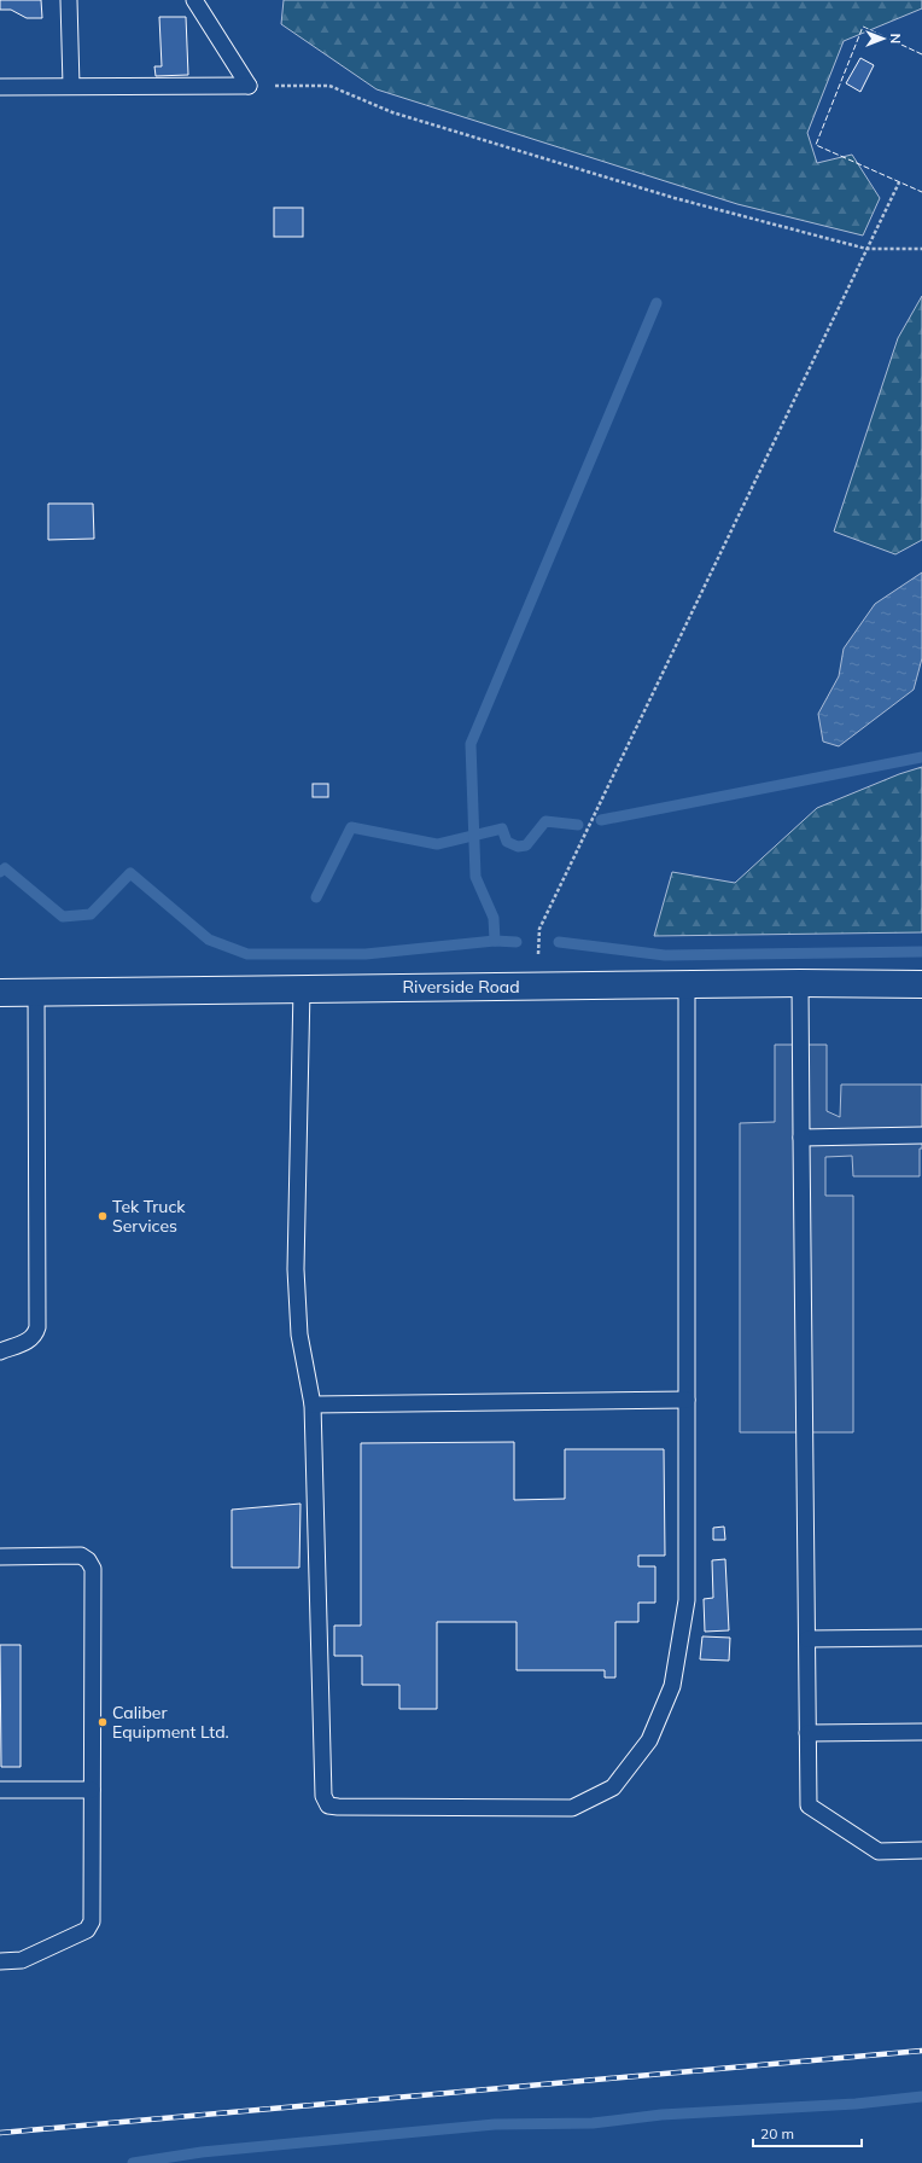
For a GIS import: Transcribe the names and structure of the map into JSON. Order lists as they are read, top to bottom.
{
  "streets": {
    "street": ["Riverside Road"]
  },
  "places": ["Tek Truck Services", "Caliber Equipment Ltd."],
  "scale_bar": "20 m",
  "north": "right"
}
